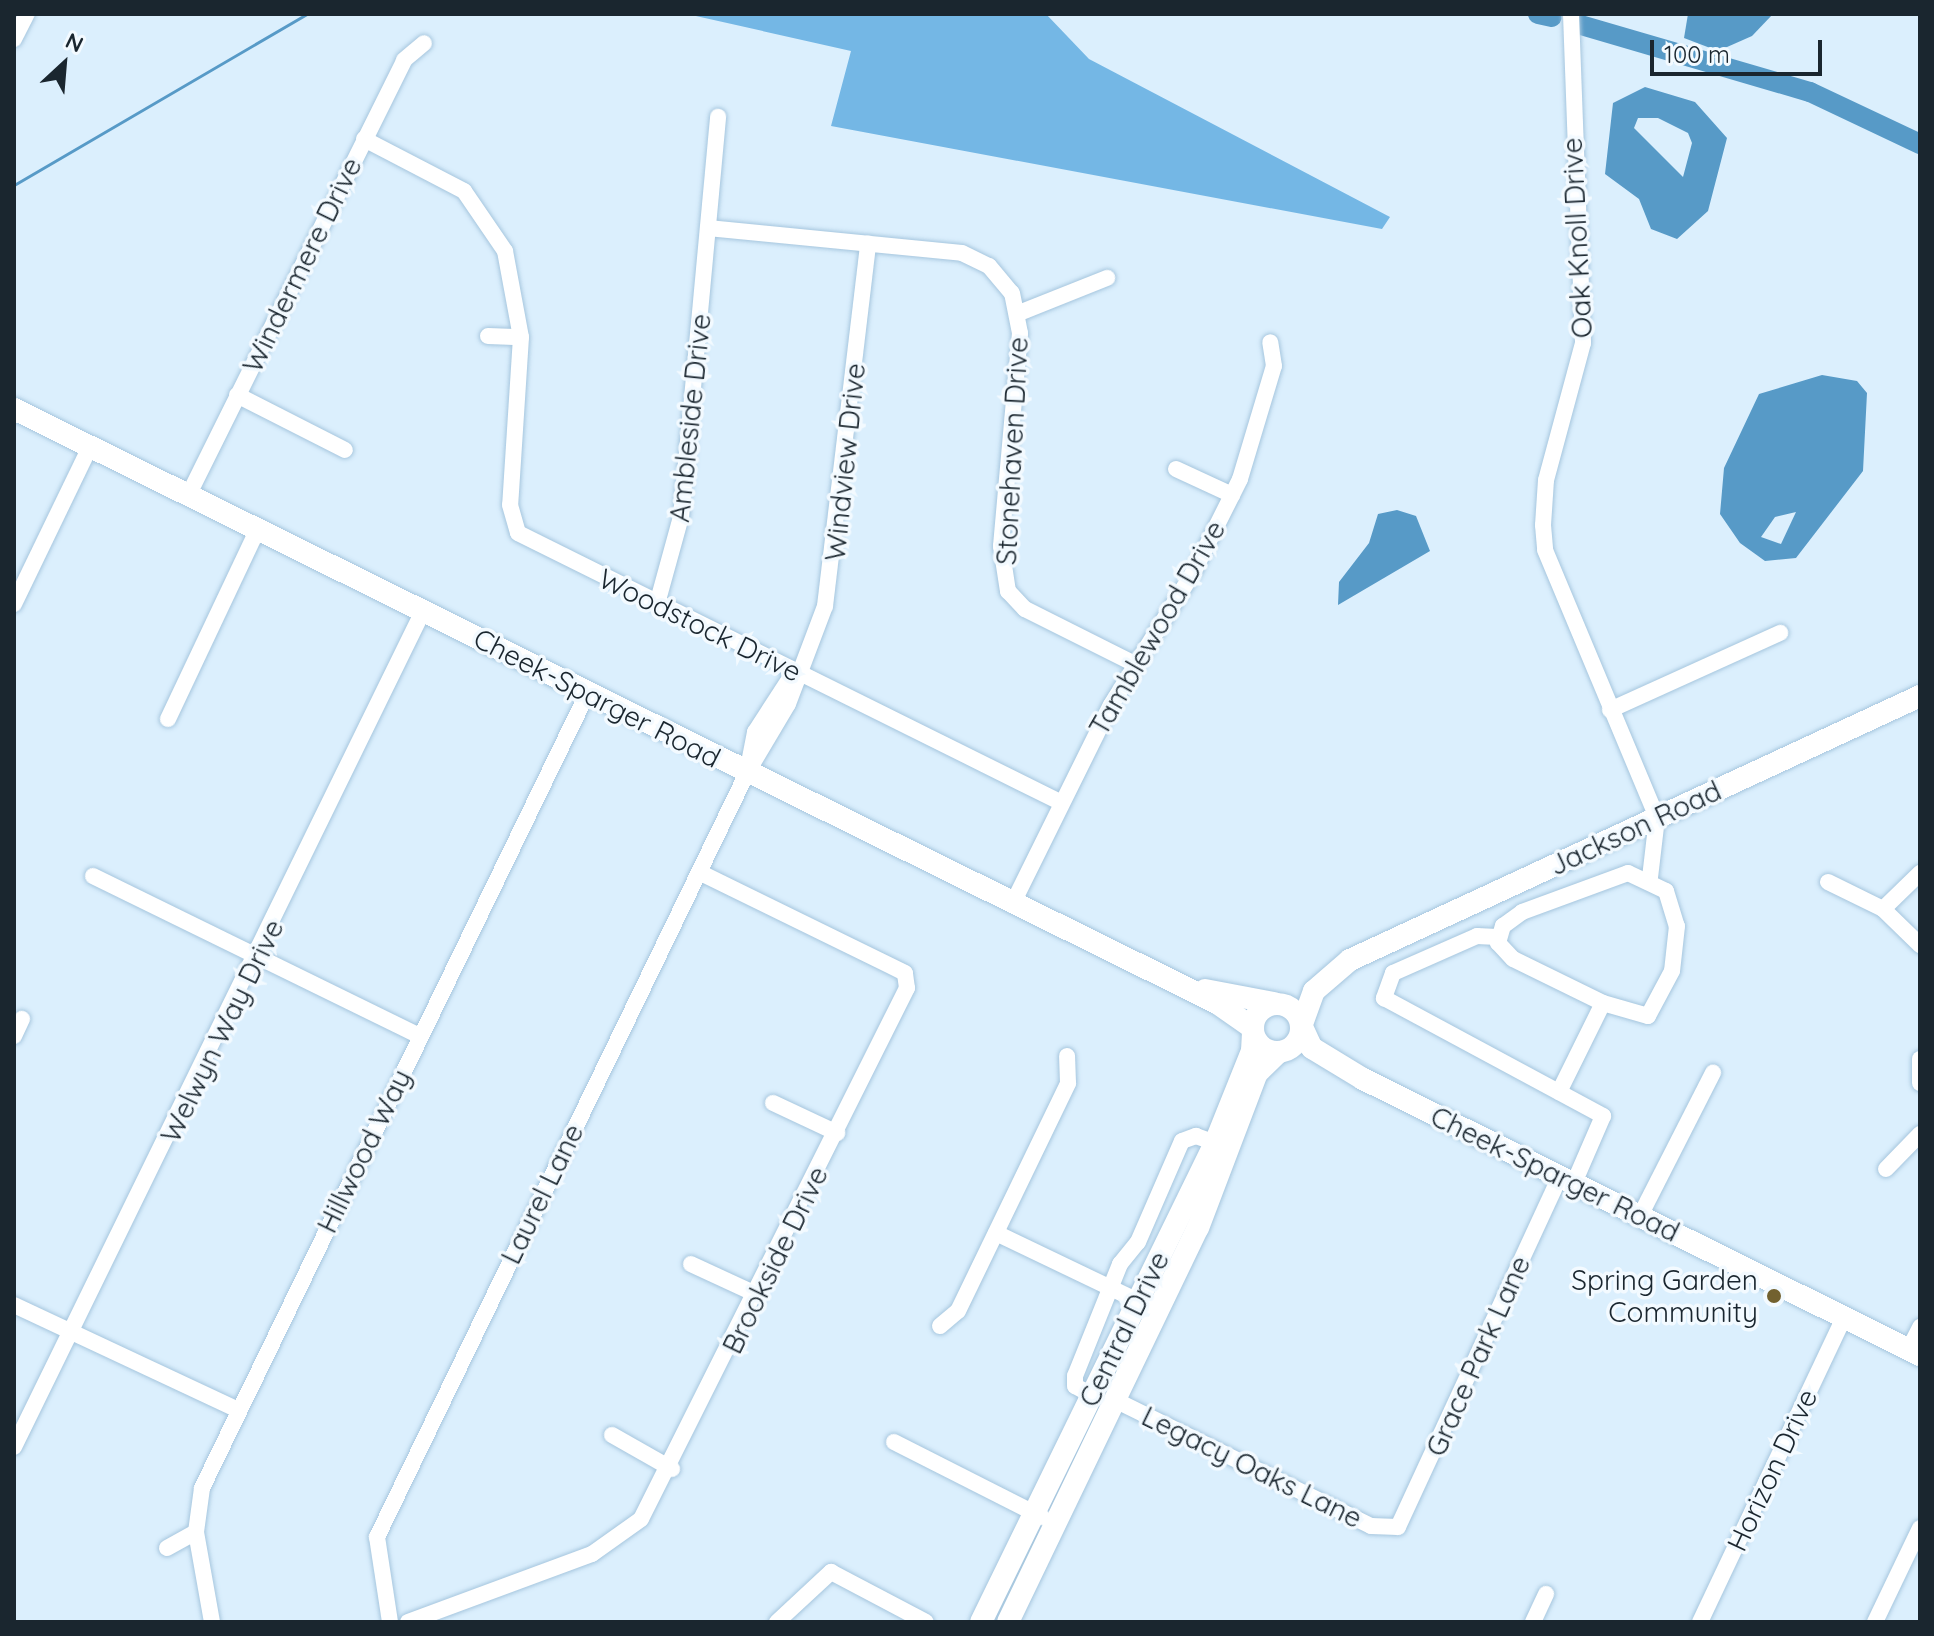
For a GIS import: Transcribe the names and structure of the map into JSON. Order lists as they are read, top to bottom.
{
  "streets": {
    "main road": ["Cheek-Sparger Road", "Jackson Road", "Central Drive"],
    "street": [
      "Oak Knoll Drive",
      "Windermere Drive",
      "Ambleside Drive",
      "Stonehaven Drive",
      "Windview Drive",
      "Woodstock Drive",
      "Tamblewood Drive",
      "Welwyn Way Drive",
      "Hillwood Way",
      "Laurel Lane",
      "Brookside Drive",
      "Grace Park Lane",
      "Legacy Oaks Lane",
      "Horizon Drive"
    ]
  },
  "crossings": [
    ["Oak Knoll Drive", "Jackson Road"],
    ["Windermere Drive", "Woodstock Drive"],
    ["Windermere Drive", "Cheek-Sparger Road"],
    ["Ambleside Drive", "Stonehaven Drive"],
    ["Ambleside Drive", "Woodstock Drive"],
    ["Stonehaven Drive", "Windview Drive"],
    ["Stonehaven Drive", "Tamblewood Drive"],
    ["Windview Drive", "Woodstock Drive"],
    ["Windview Drive", "Cheek-Sparger Road"],
    ["Windview Drive", "Laurel Lane"],
    ["Woodstock Drive", "Tamblewood Drive"],
    ["Tamblewood Drive", "Cheek-Sparger Road"],
    ["Cheek-Sparger Road", "Jackson Road"],
    ["Cheek-Sparger Road", "Welwyn Way Drive"],
    ["Cheek-Sparger Road", "Hillwood Way"],
    ["Cheek-Sparger Road", "Laurel Lane"],
    ["Cheek-Sparger Road", "Central Drive"],
    ["Cheek-Sparger Road", "Grace Park Lane"],
    ["Cheek-Sparger Road", "Horizon Drive"],
    ["Jackson Road", "Central Drive"],
    ["Laurel Lane", "Brookside Drive"],
    ["Central Drive", "Legacy Oaks Lane"],
    ["Grace Park Lane", "Legacy Oaks Lane"]
  ],
  "places": ["Spring Garden Community"],
  "scale_bar": "100 m",
  "north": "top right"
}
